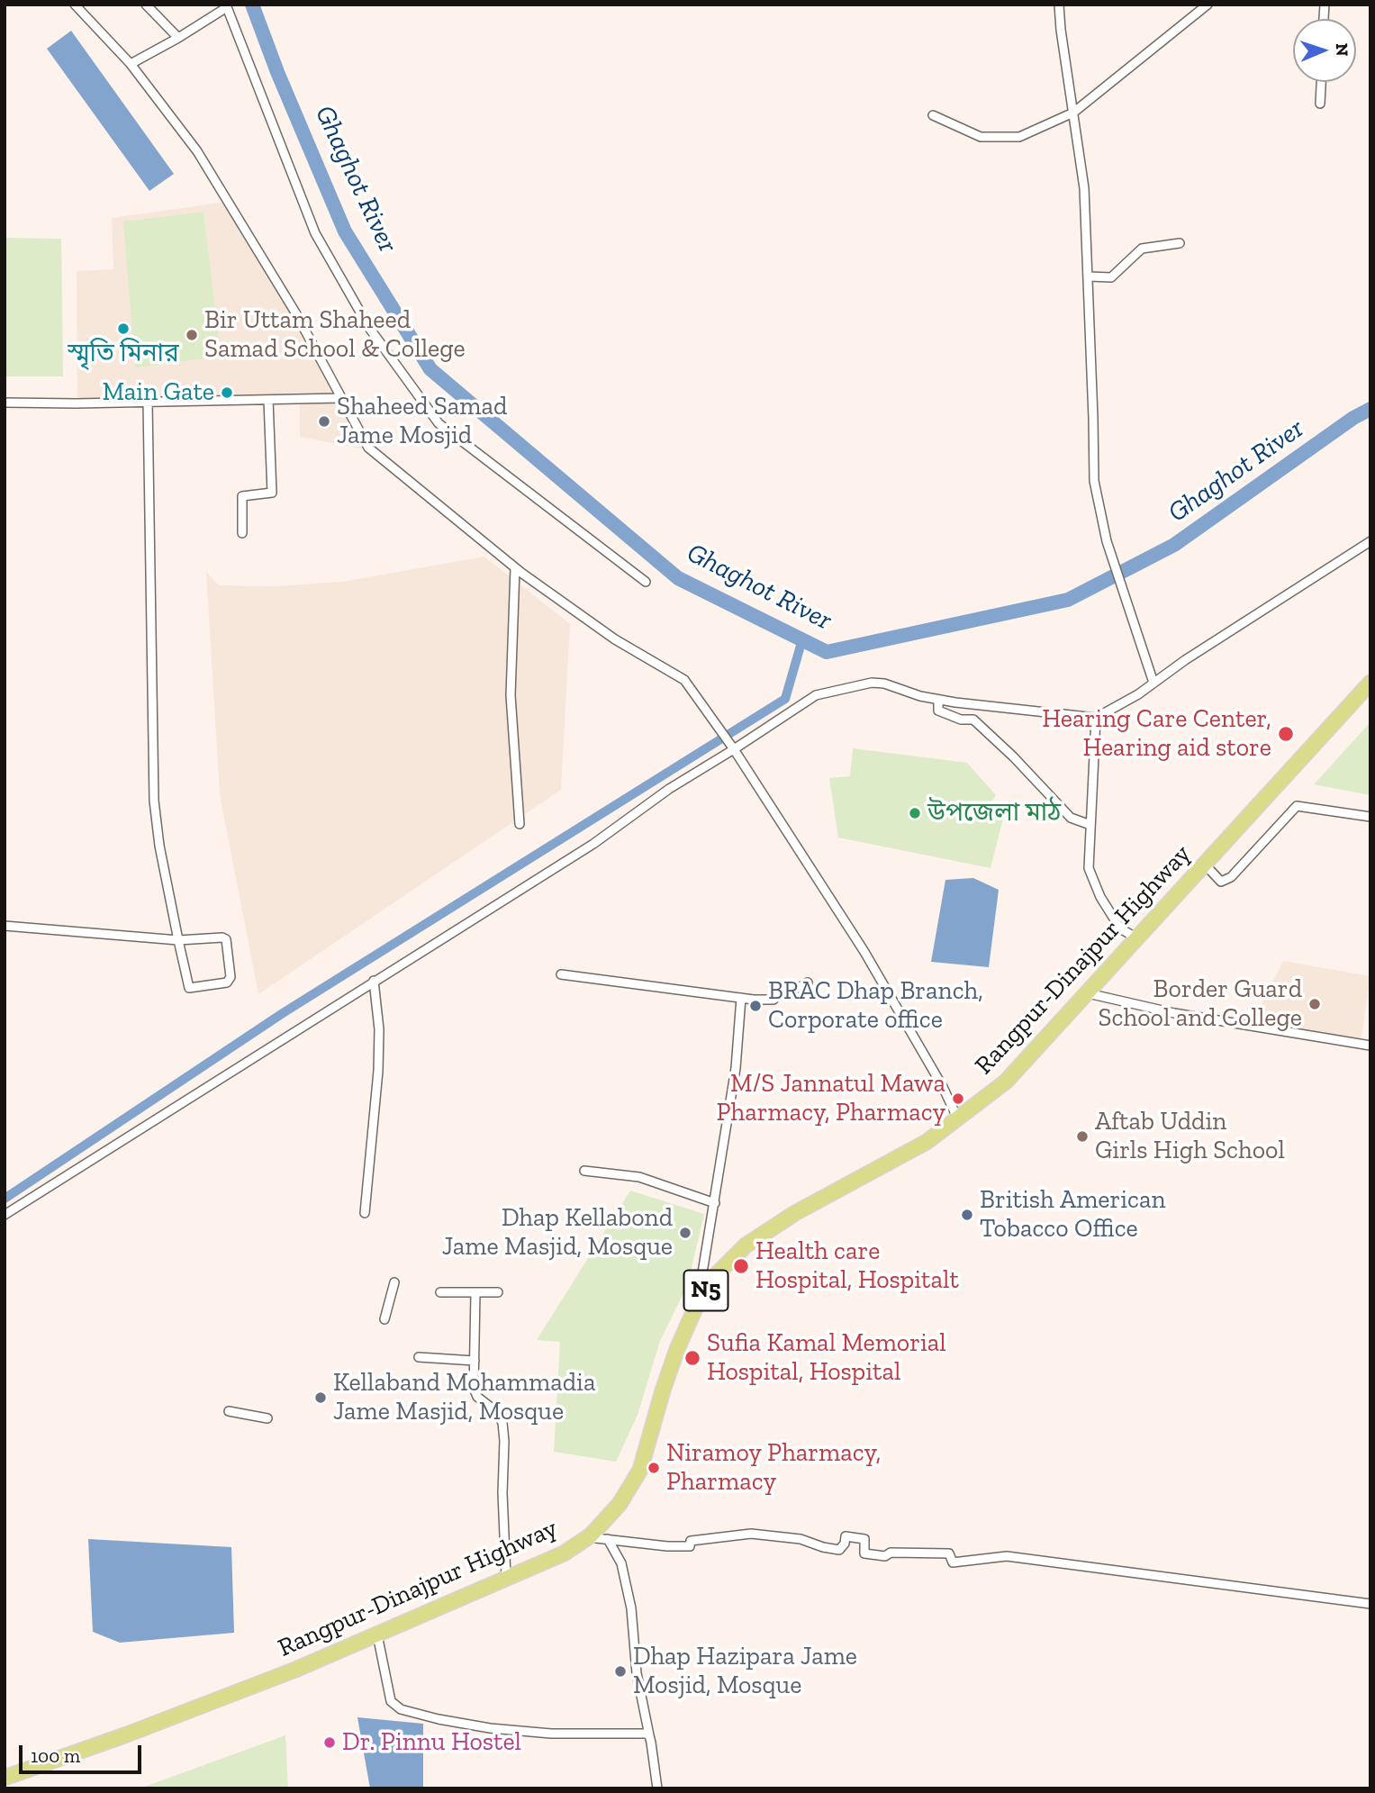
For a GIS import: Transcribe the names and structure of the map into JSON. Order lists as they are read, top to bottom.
{
  "streets": {
    "highway": ["Rangpur-Dinajpur Highway", "N5"]
  },
  "water": ["Ghaghot River"],
  "places": [
    "স্মৃতি মিনার",
    "Bir Uttam Shaheed Samad School & College",
    "Main Gate",
    "Shaheed Samad Jame Mosjid",
    "Hearing Care Center, Hearing aid store",
    "উপজেলা মাঠ",
    "Border Guard School and College",
    "BRAC Dhap Branch, Corporate office",
    "M/S Jannatul Mawa Pharmacy, Pharmacy",
    "Aftab Uddin Girls High School",
    "British American Tobacco Office",
    "Dhap Kellabond Jame Masjid, Mosque",
    "Health care Hospital, Hospitalt",
    "Sufia Kamal Memorial Hospital, Hospital",
    "Kellaband Mohammadia Jame Masjid, Mosque",
    "Niramoy Pharmacy, Pharmacy",
    "Dhap Hazipara Jame Mosjid, Mosque",
    "Dr. Pinnu Hostel"
  ],
  "scale_bar": "100 m",
  "north": "right"
}
